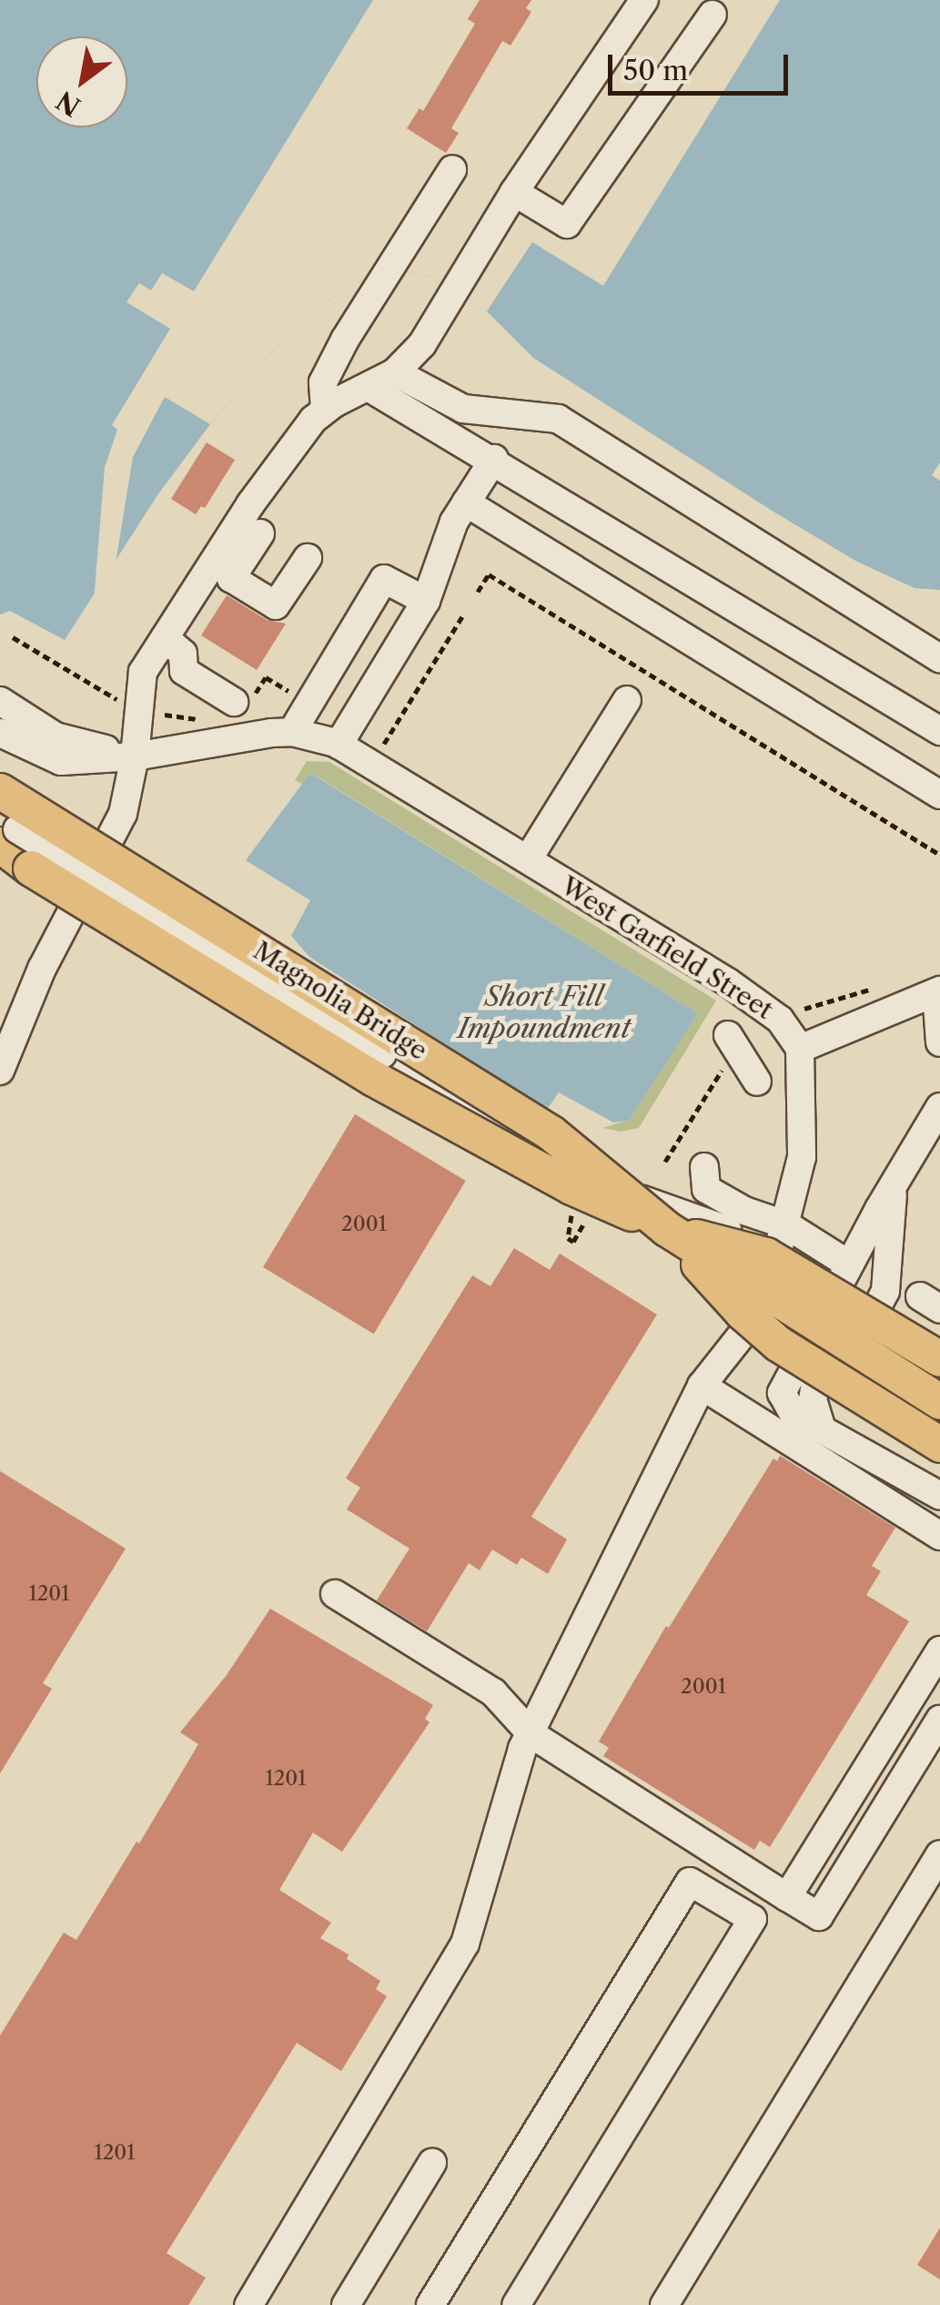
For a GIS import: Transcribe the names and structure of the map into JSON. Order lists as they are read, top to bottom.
{
  "streets": {
    "main road": ["Magnolia Bridge"],
    "street": ["West Garfield Street"]
  },
  "water": ["Short Fill Impoundment"],
  "house_numbers": [
    "2001",
    "1201",
    "2001",
    "1201",
    "1201"
  ],
  "scale_bar": "50 m",
  "north": "bottom left"
}
